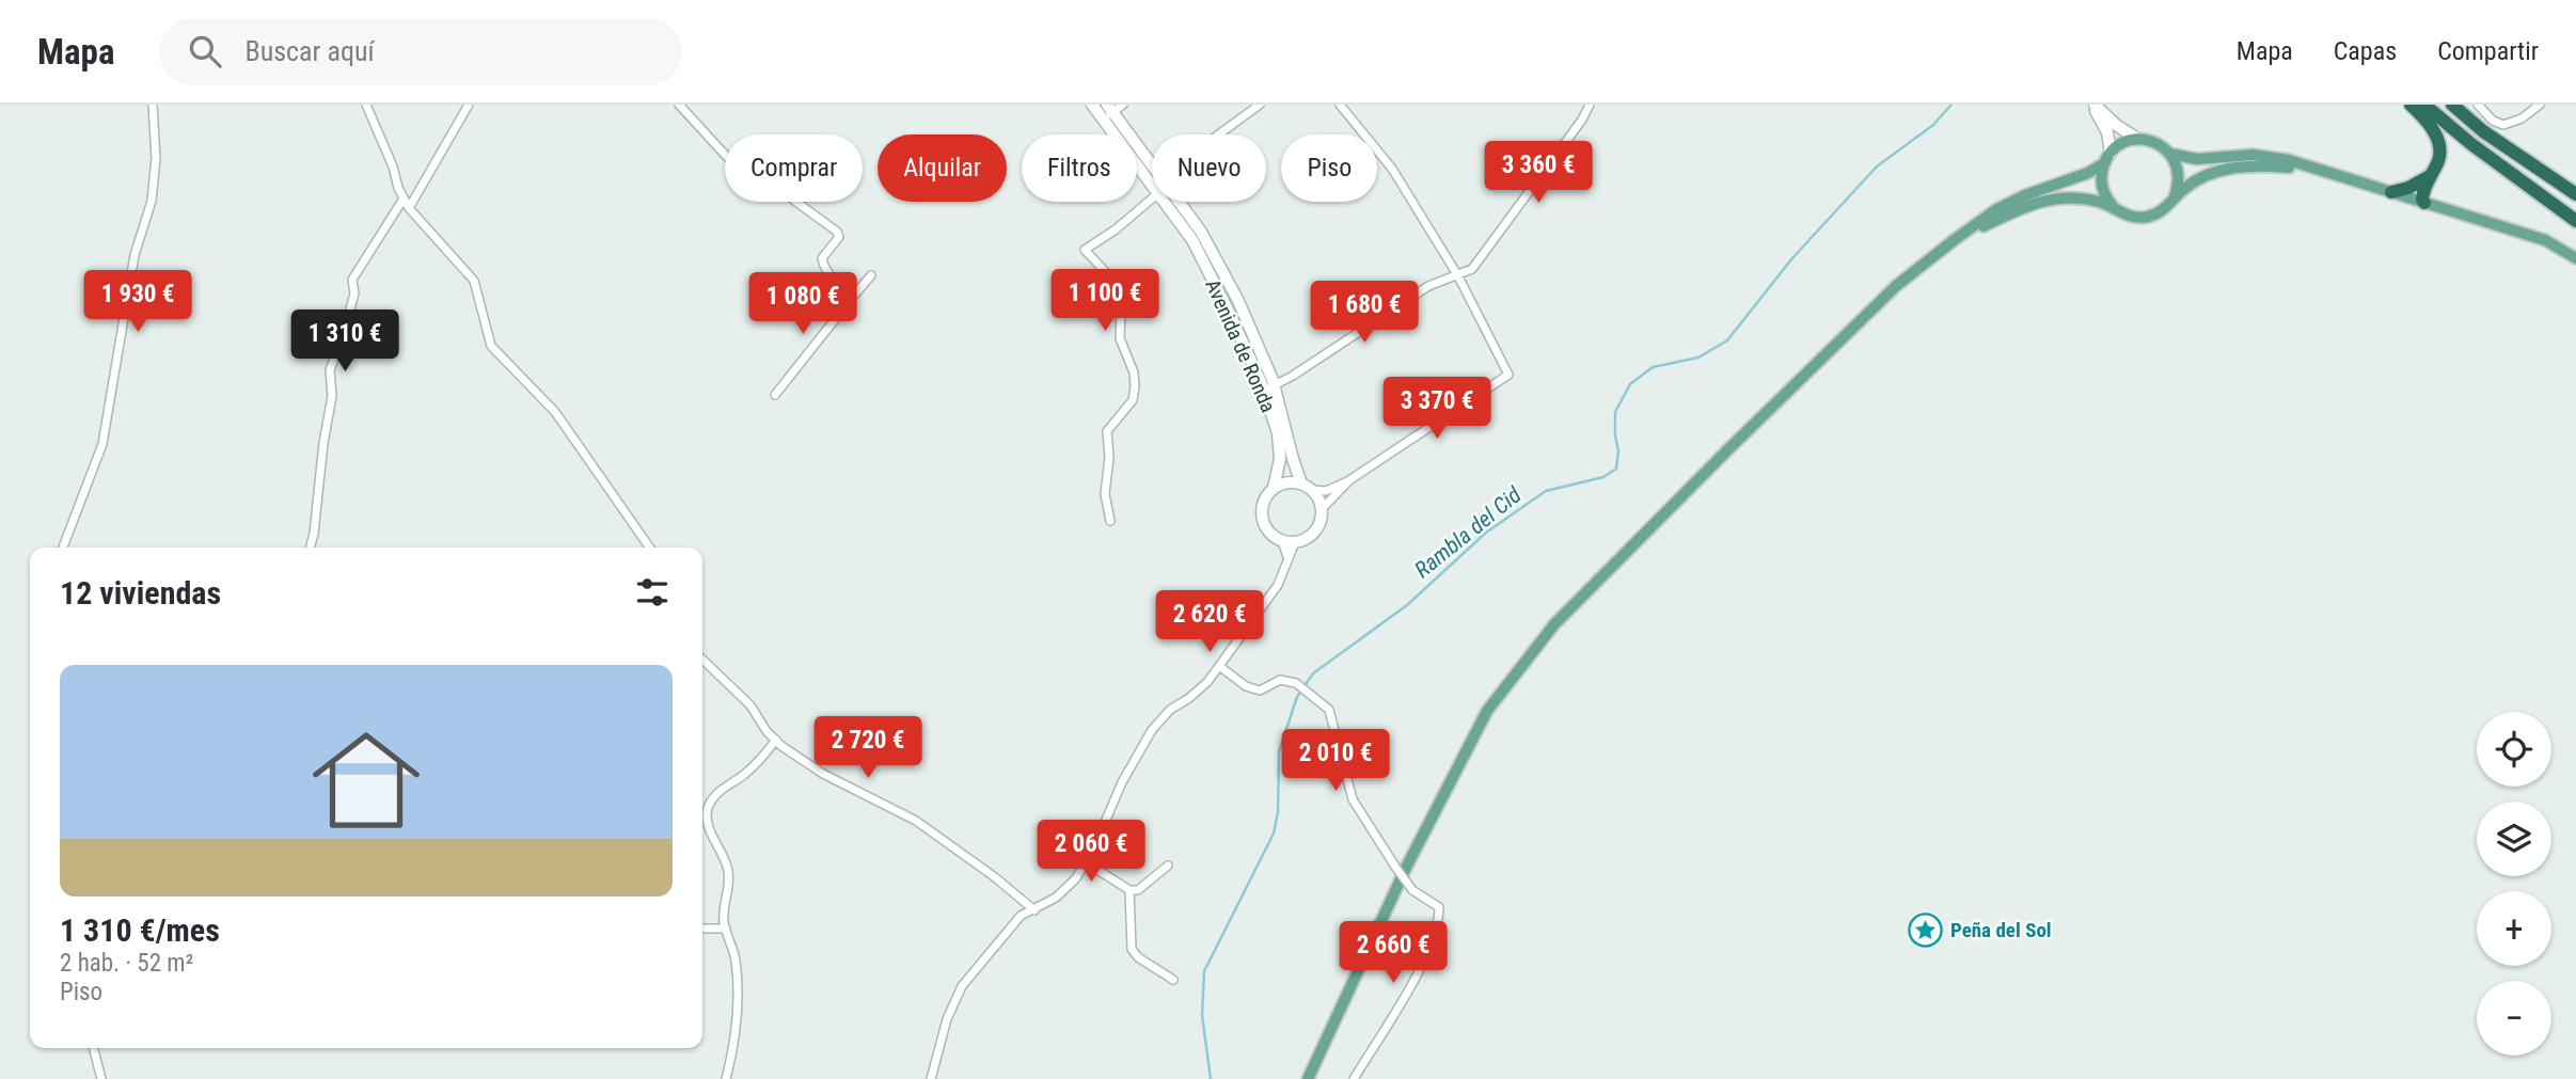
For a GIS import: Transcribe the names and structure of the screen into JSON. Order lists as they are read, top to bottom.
{
  "streets": {
    "street": ["Avenida de Ronda"]
  },
  "water": ["Rambla del Cid"],
  "places": {
    "place": ["Peña del Sol"]
  },
  "page": {
    "header": "Mapa",
    "search": "Buscar aquí",
    "nav": ["Mapa", "Capas", "Compartir"],
    "chip": [
      "Comprar",
      "Alquilar",
      "Filtros",
      "Nuevo",
      "Piso"
    ],
    "price": [
      "3 360 €",
      "1 100 €",
      "1 930 €",
      "1 080 €",
      "1 680 €",
      "1 310 €",
      "3 370 €",
      "2 620 €",
      "2 720 €",
      "2 010 €",
      "2 060 €",
      "2 660 €"
    ],
    "heading": "12 viviendas",
    "list": [
      {
        "name": "1 310 €/mes",
        "note": "2 hab. · 52 m² · Piso"
      }
    ],
    "map_buttons": ["+", "−"]
  }
}
